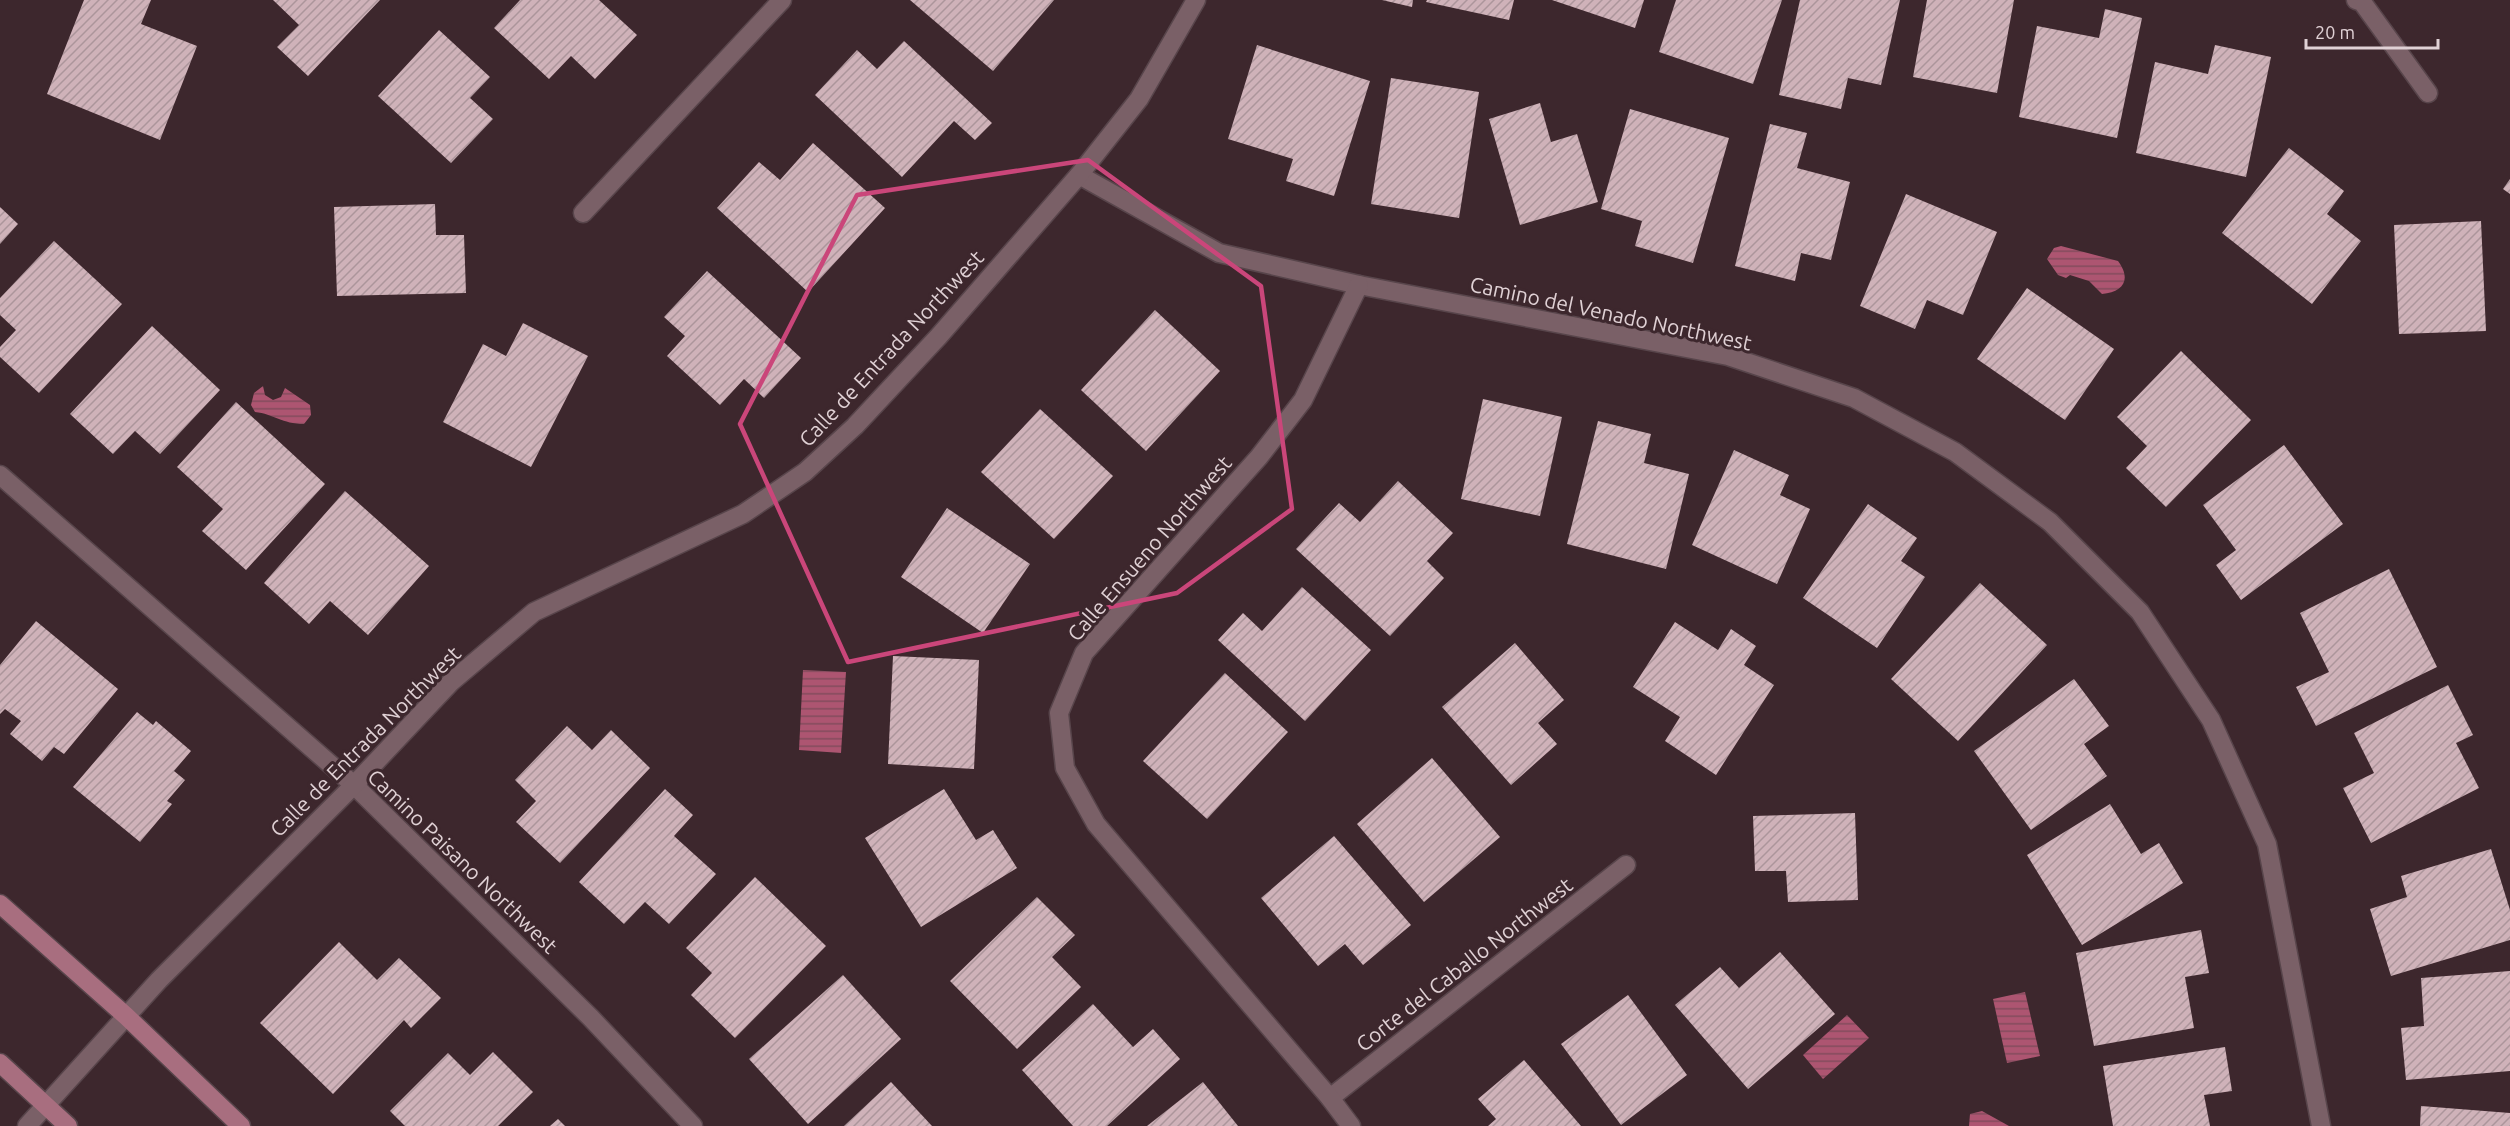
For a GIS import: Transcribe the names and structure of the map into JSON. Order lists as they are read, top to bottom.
{
  "streets": {
    "street": [
      "Camino del Venado Northwest",
      "Calle de Entrada Northwest",
      "Calle Ensueno Northwest",
      "Camino Paisano Northwest",
      "Corte del Caballo Northwest"
    ]
  },
  "crossings": [
    ["Camino del Venado Northwest", "Calle de Entrada Northwest"],
    ["Camino del Venado Northwest", "Calle Ensueno Northwest"],
    ["Calle de Entrada Northwest", "Camino Paisano Northwest"],
    ["Calle Ensueno Northwest", "Corte del Caballo Northwest"]
  ],
  "scale_bar": "20 m"
}
